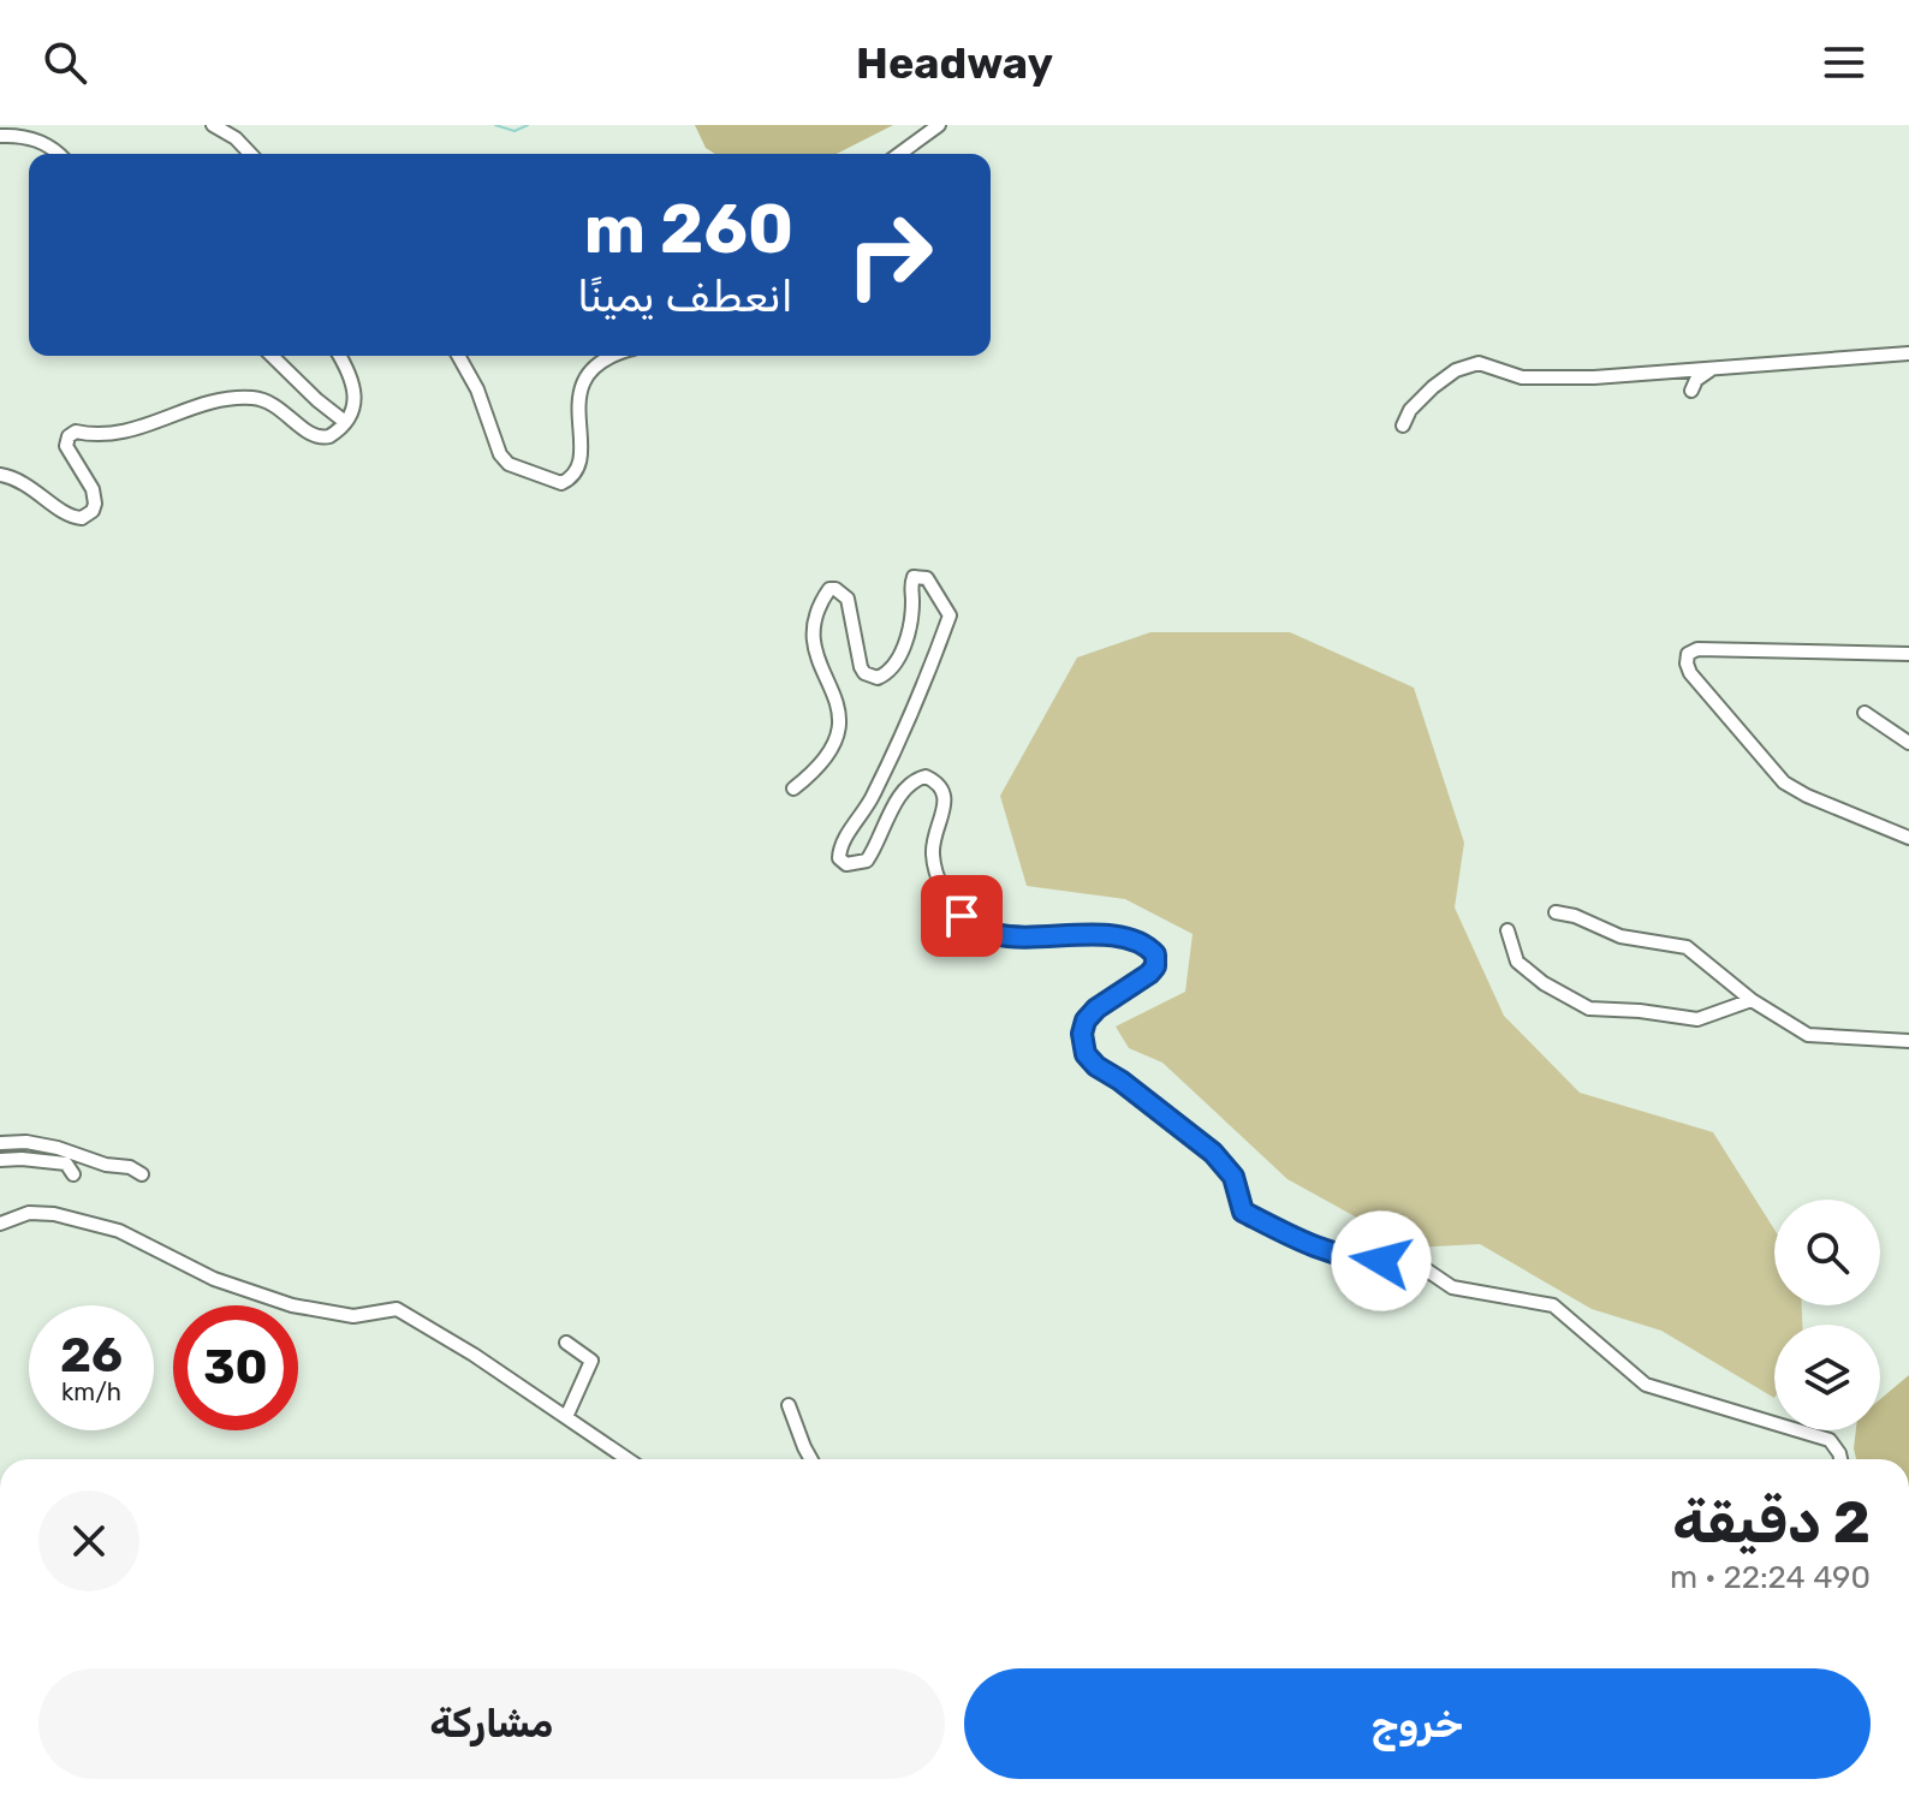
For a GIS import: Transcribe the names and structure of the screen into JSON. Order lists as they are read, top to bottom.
{
  "page": {
    "header": "Headway",
    "turn": ["260 m", "انعطف يمينًا"],
    "speed": "26 km/h",
    "limit": "30",
    "heading": ["2 دقيقة", "490 m · 22:24"],
    "buttons": ["خروج", "مشاركة"]
  }
}
